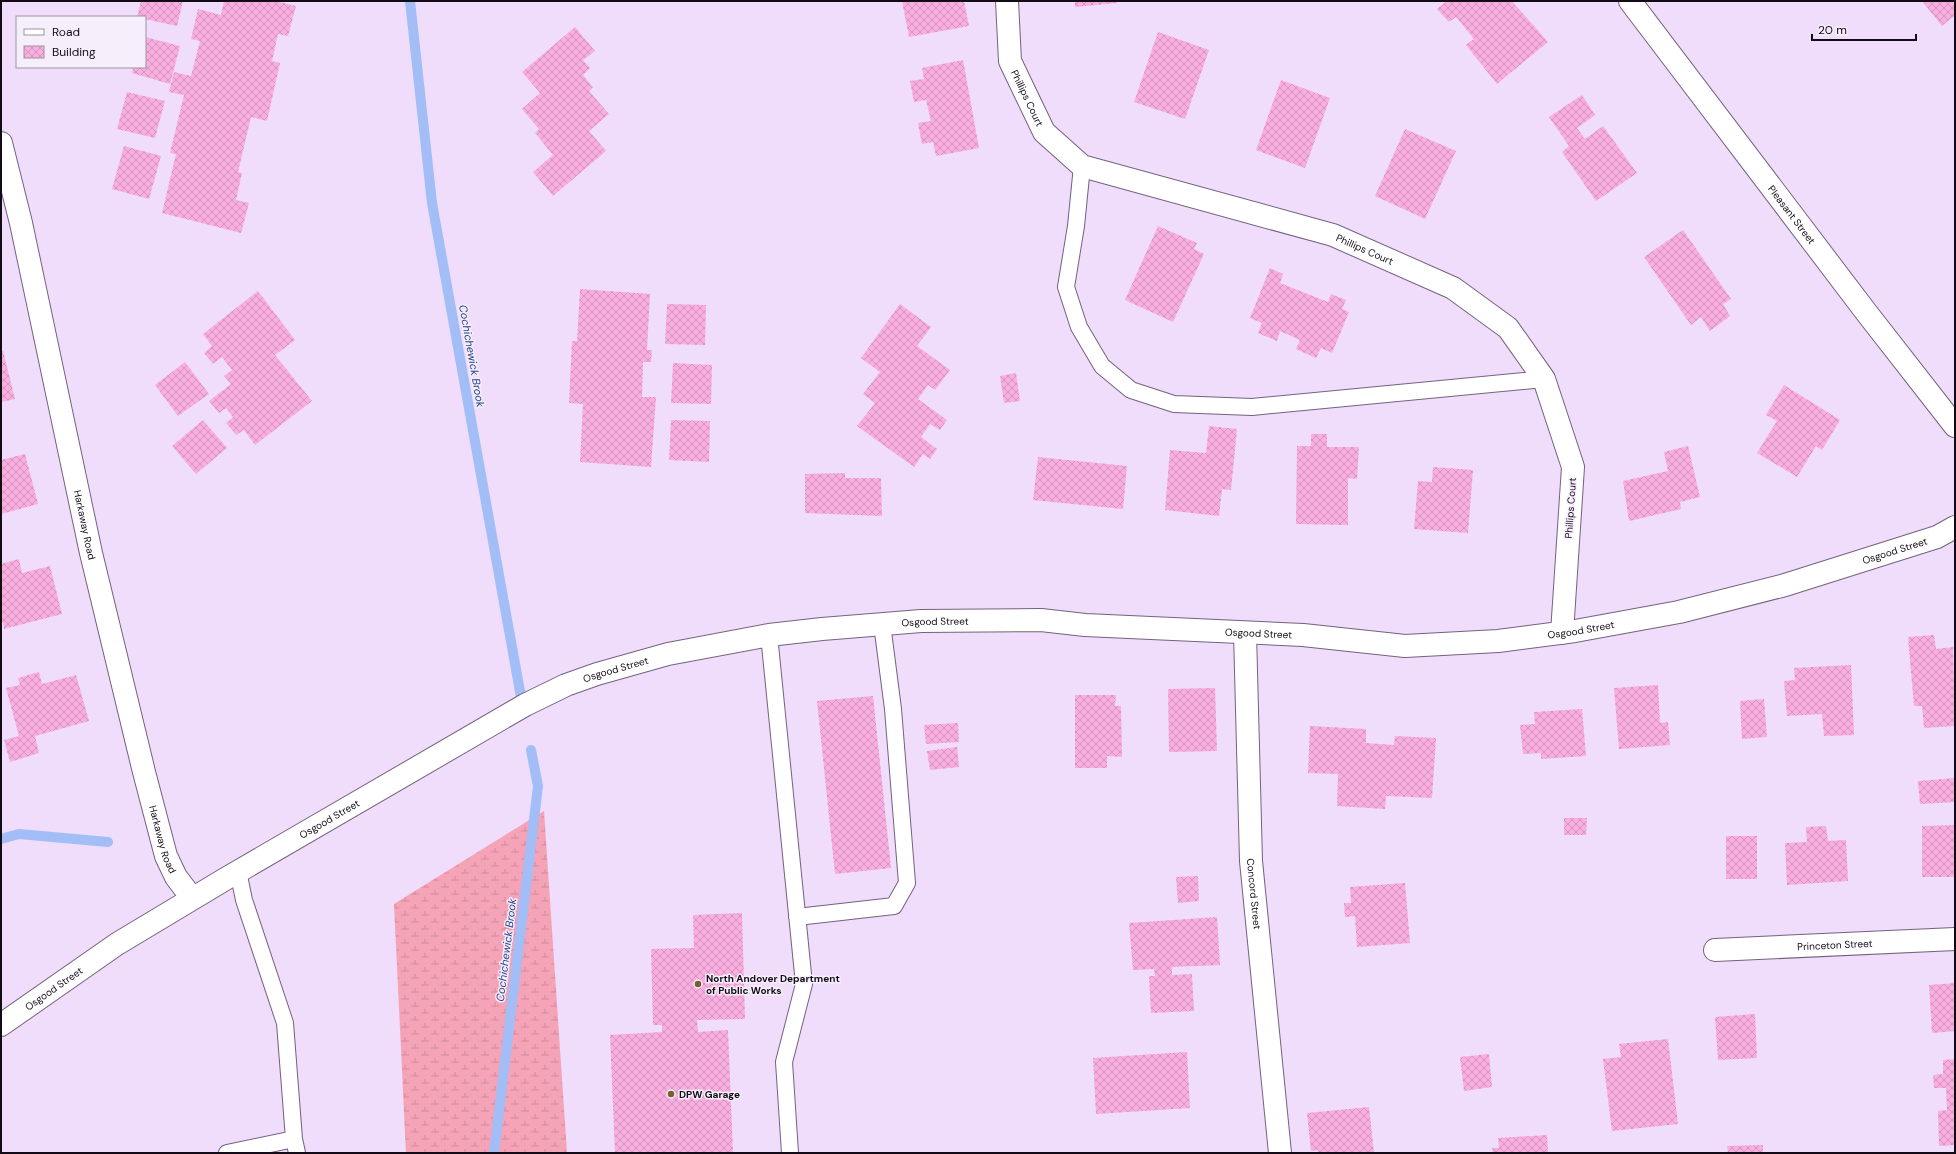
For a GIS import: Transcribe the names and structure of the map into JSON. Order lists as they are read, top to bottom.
{
  "streets": {
    "street": [
      "Phillips Court",
      "Pleasant Street",
      "Harkaway Road",
      "Osgood Street",
      "Concord Street",
      "Princeton Street"
    ]
  },
  "crossings": [
    ["Phillips Court", "Osgood Street"],
    ["Harkaway Road", "Osgood Street"],
    ["Osgood Street", "Concord Street"]
  ],
  "water": ["Cochichewick Brook"],
  "places": ["North Andover Department of Public Works", "DPW Garage"],
  "legend": ["Road", "Building"],
  "scale_bar": "20 m"
}
